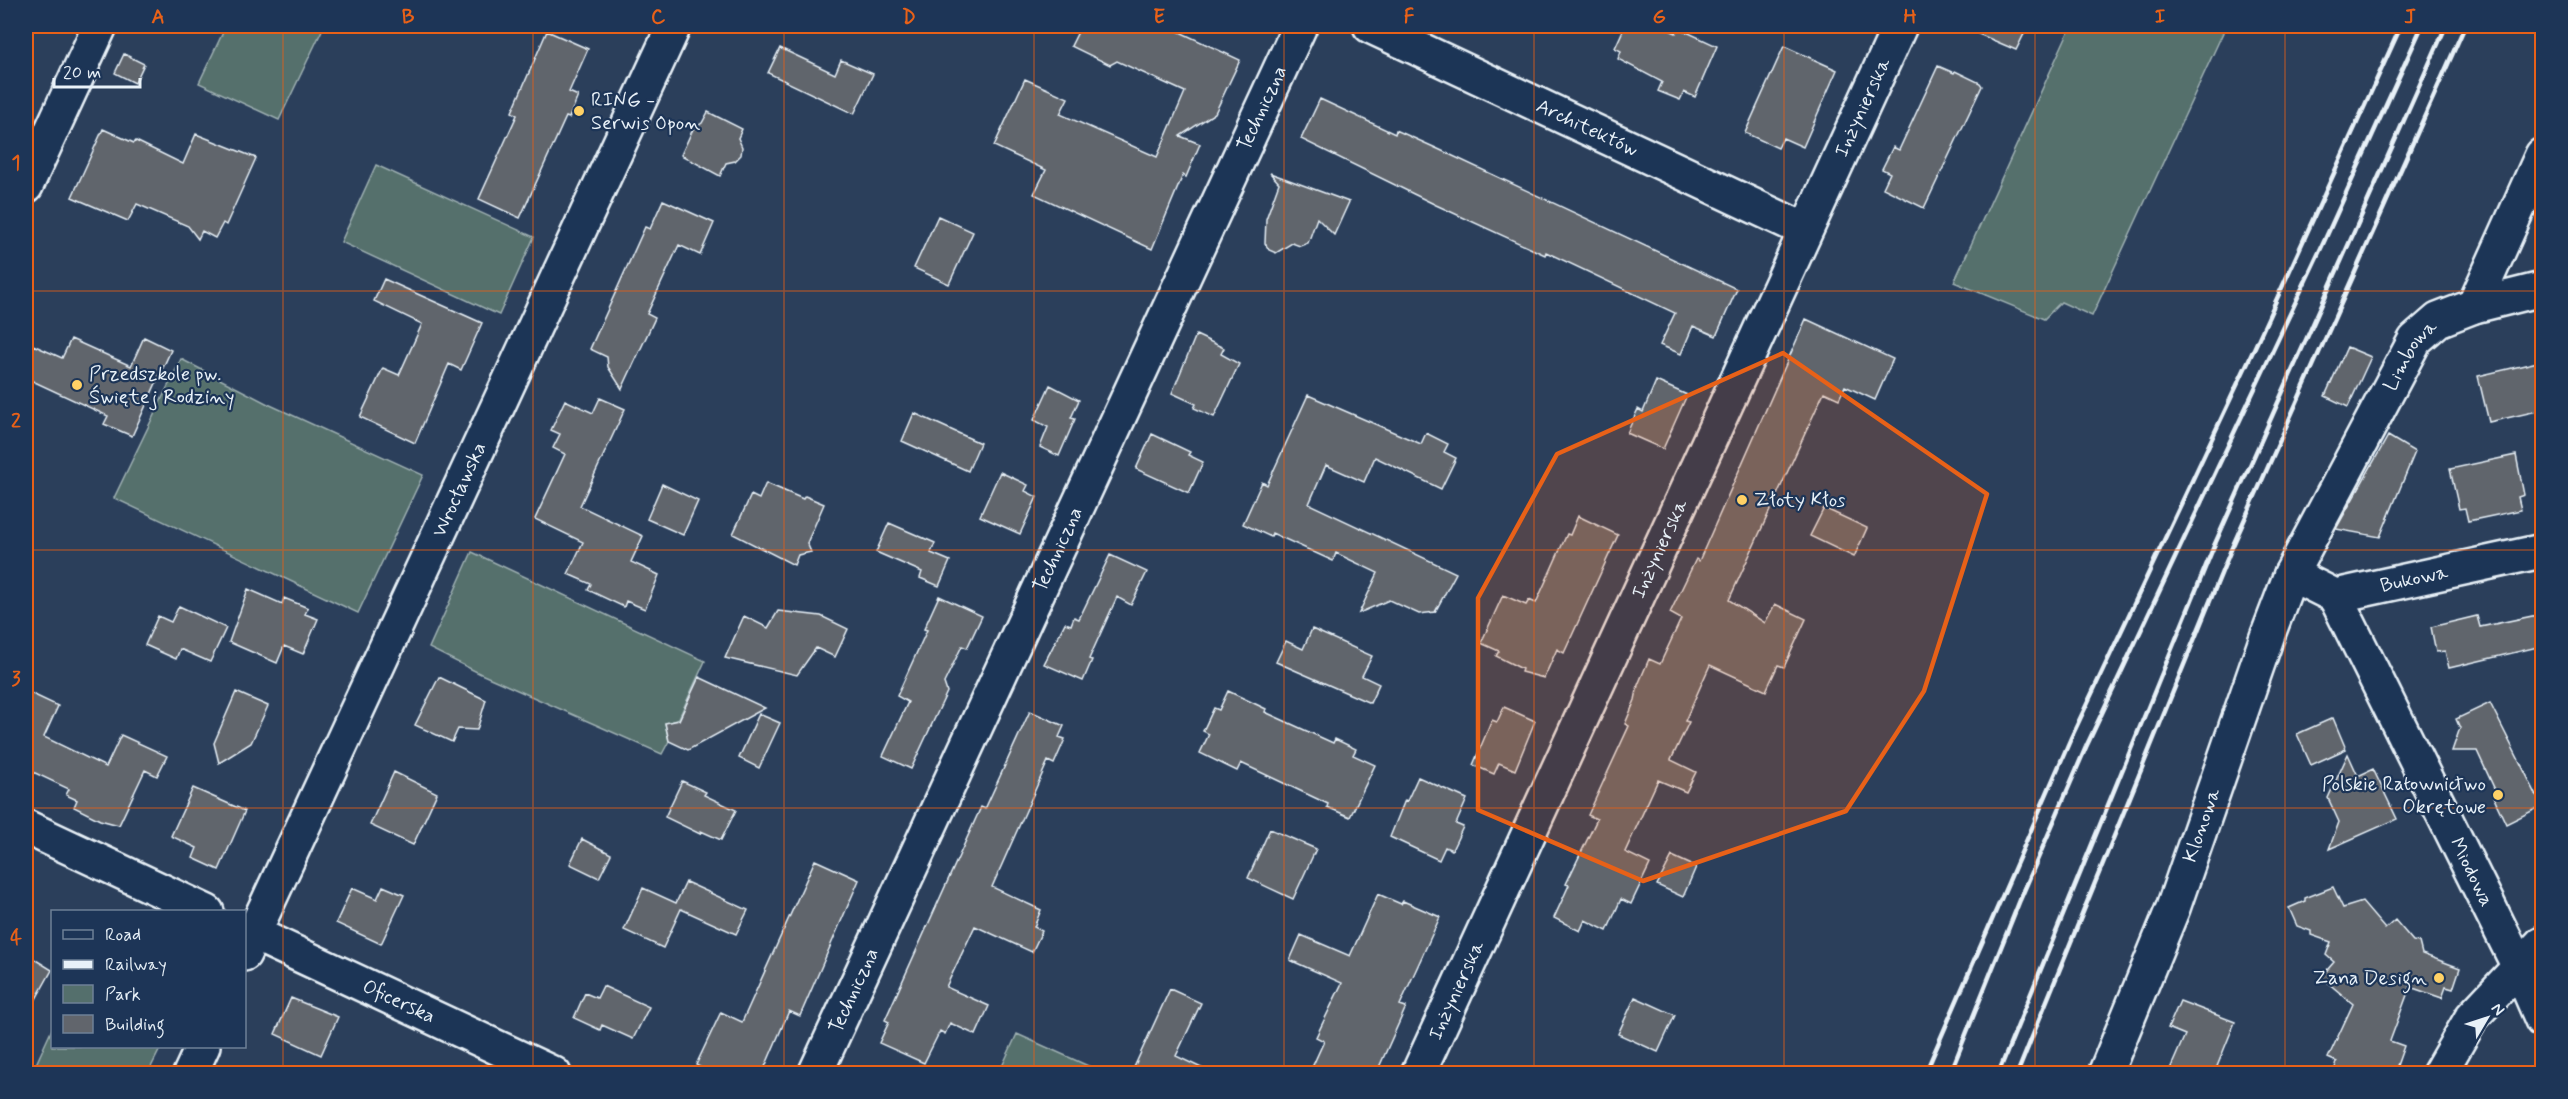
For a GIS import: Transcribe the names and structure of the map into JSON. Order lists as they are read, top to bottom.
{
  "streets": {
    "street": [
      "Techniczna",
      "Inżynierska",
      "Architektów",
      "Limbowa",
      "Wrocławska",
      "Bukowa",
      "Klonowa",
      "Miodowa",
      "Oficerska"
    ]
  },
  "crossings": [
    ["Inżynierska", "Architektów"],
    ["Limbowa", "Klonowa"],
    ["Wrocławska", "Oficerska"],
    ["Bukowa", "Miodowa"]
  ],
  "places": [
    "RING - Serwis Opon",
    "Przedszkole pw. Świętej Rodziny",
    "Złoty Kłos",
    "Polskie Ratownictwo Okrętowe",
    "Zana Design"
  ],
  "legend": [
    "Road",
    "Railway",
    "Park",
    "Building"
  ],
  "scale_bar": "20 m",
  "north": "top right",
  "grid": {
    "columns": [
      "A",
      "B",
      "C",
      "D",
      "E",
      "F",
      "G",
      "H",
      "I",
      "J"
    ],
    "rows": [
      "1",
      "2",
      "3",
      "4"
    ]
  }
}
